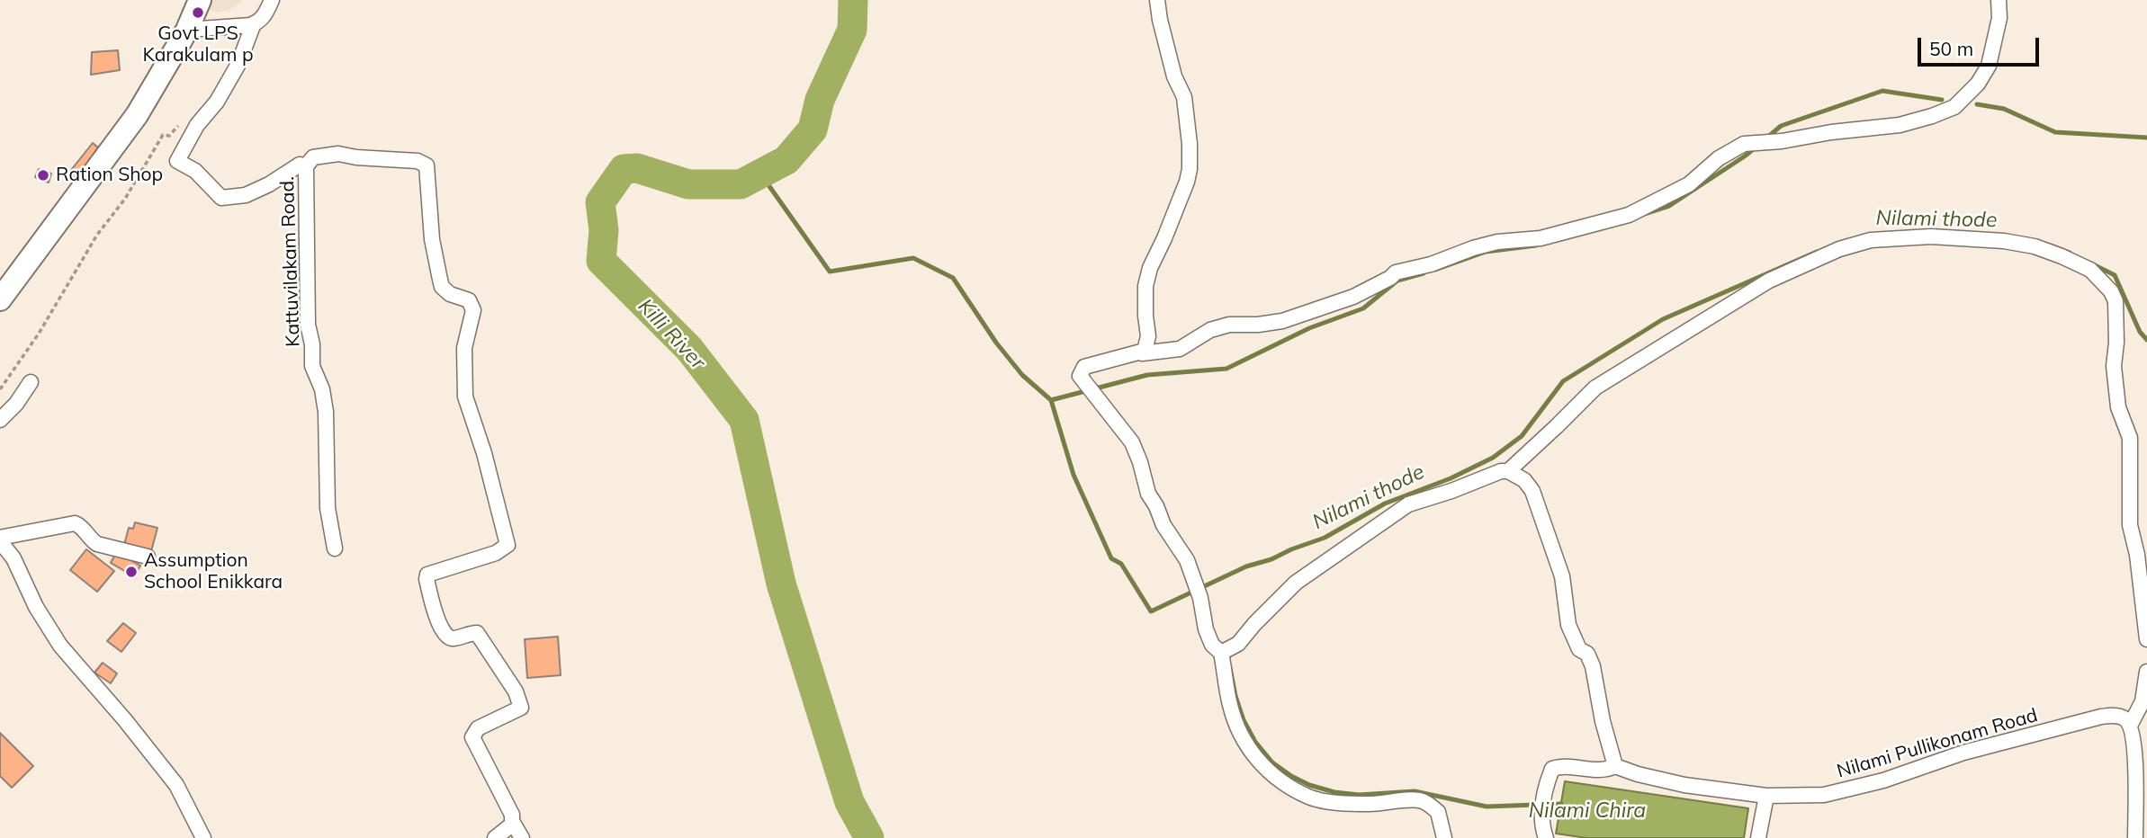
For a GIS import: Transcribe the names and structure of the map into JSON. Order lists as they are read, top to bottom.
{
  "streets": {
    "street": ["Kattuvilakam Road.", "Nilami Pullikonam Road"]
  },
  "water": ["Nilami thode", "Killi River", "Nilami Chira"],
  "places": ["Govt LPS Karakulam p", "Ration Shop", "Assumption School Enikkara"],
  "scale_bar": "50 m"
}
